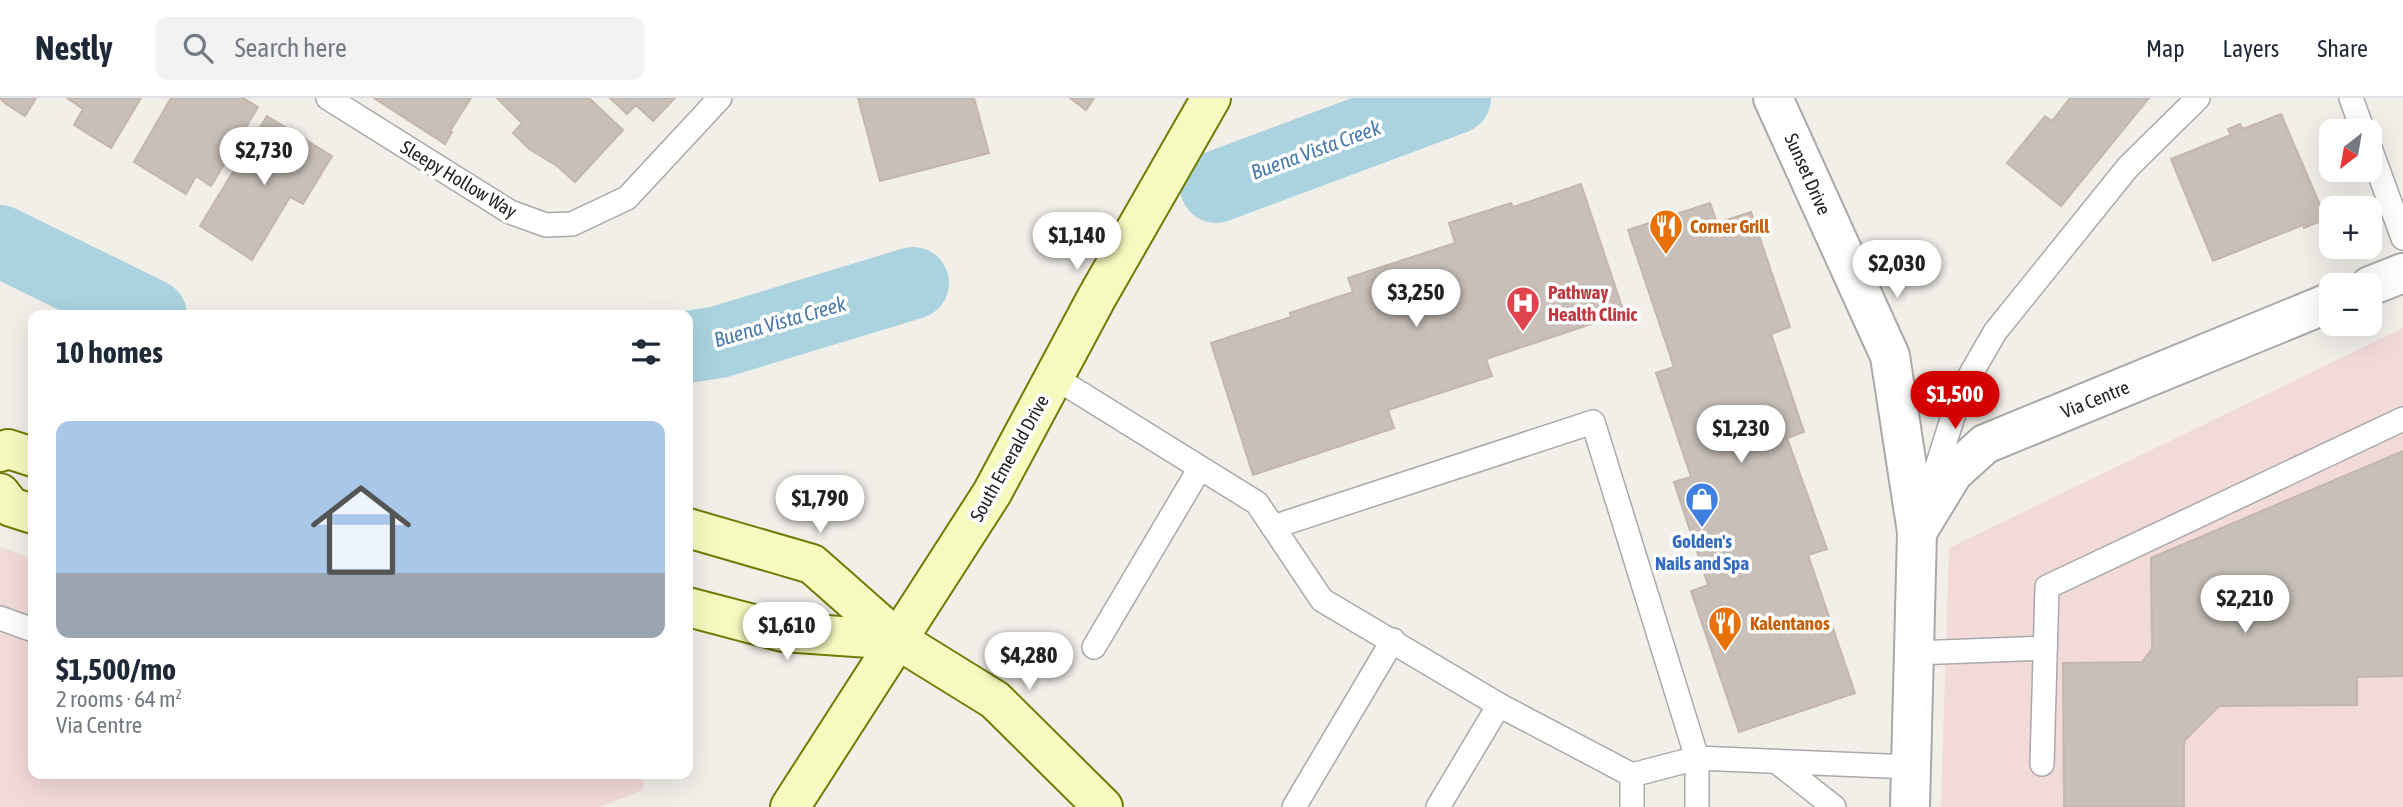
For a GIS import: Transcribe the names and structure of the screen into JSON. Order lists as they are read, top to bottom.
{
  "streets": {
    "main road": ["South Emerald Drive"],
    "street": ["Sunset Drive", "Via Centre"],
    "lane": ["Sleepy Hollow Way"]
  },
  "crossings": [
    ["Sunset Drive", "Via Centre"]
  ],
  "water": ["Buena Vista Creek"],
  "places": {
    "restaurant": ["Corner Grill", "Kalentanos"],
    "hospital": ["Pathway Health Clinic"],
    "shop": ["Golden's Nails and Spa"]
  },
  "north": "bottom left",
  "page": {
    "header": "Nestly",
    "search": "Search here",
    "nav": ["Map", "Layers", "Share"],
    "map_buttons": ["+", "−"],
    "price": [
      "$2,730",
      "$1,140",
      "$2,030",
      "$3,250",
      "$1,500",
      "$1,230",
      "$1,790",
      "$2,210",
      "$1,610",
      "$4,280"
    ],
    "heading": "10 homes",
    "list": [
      {
        "name": "$1,500/mo",
        "note": "2 rooms · 64 m² · Via Centre"
      }
    ]
  }
}
